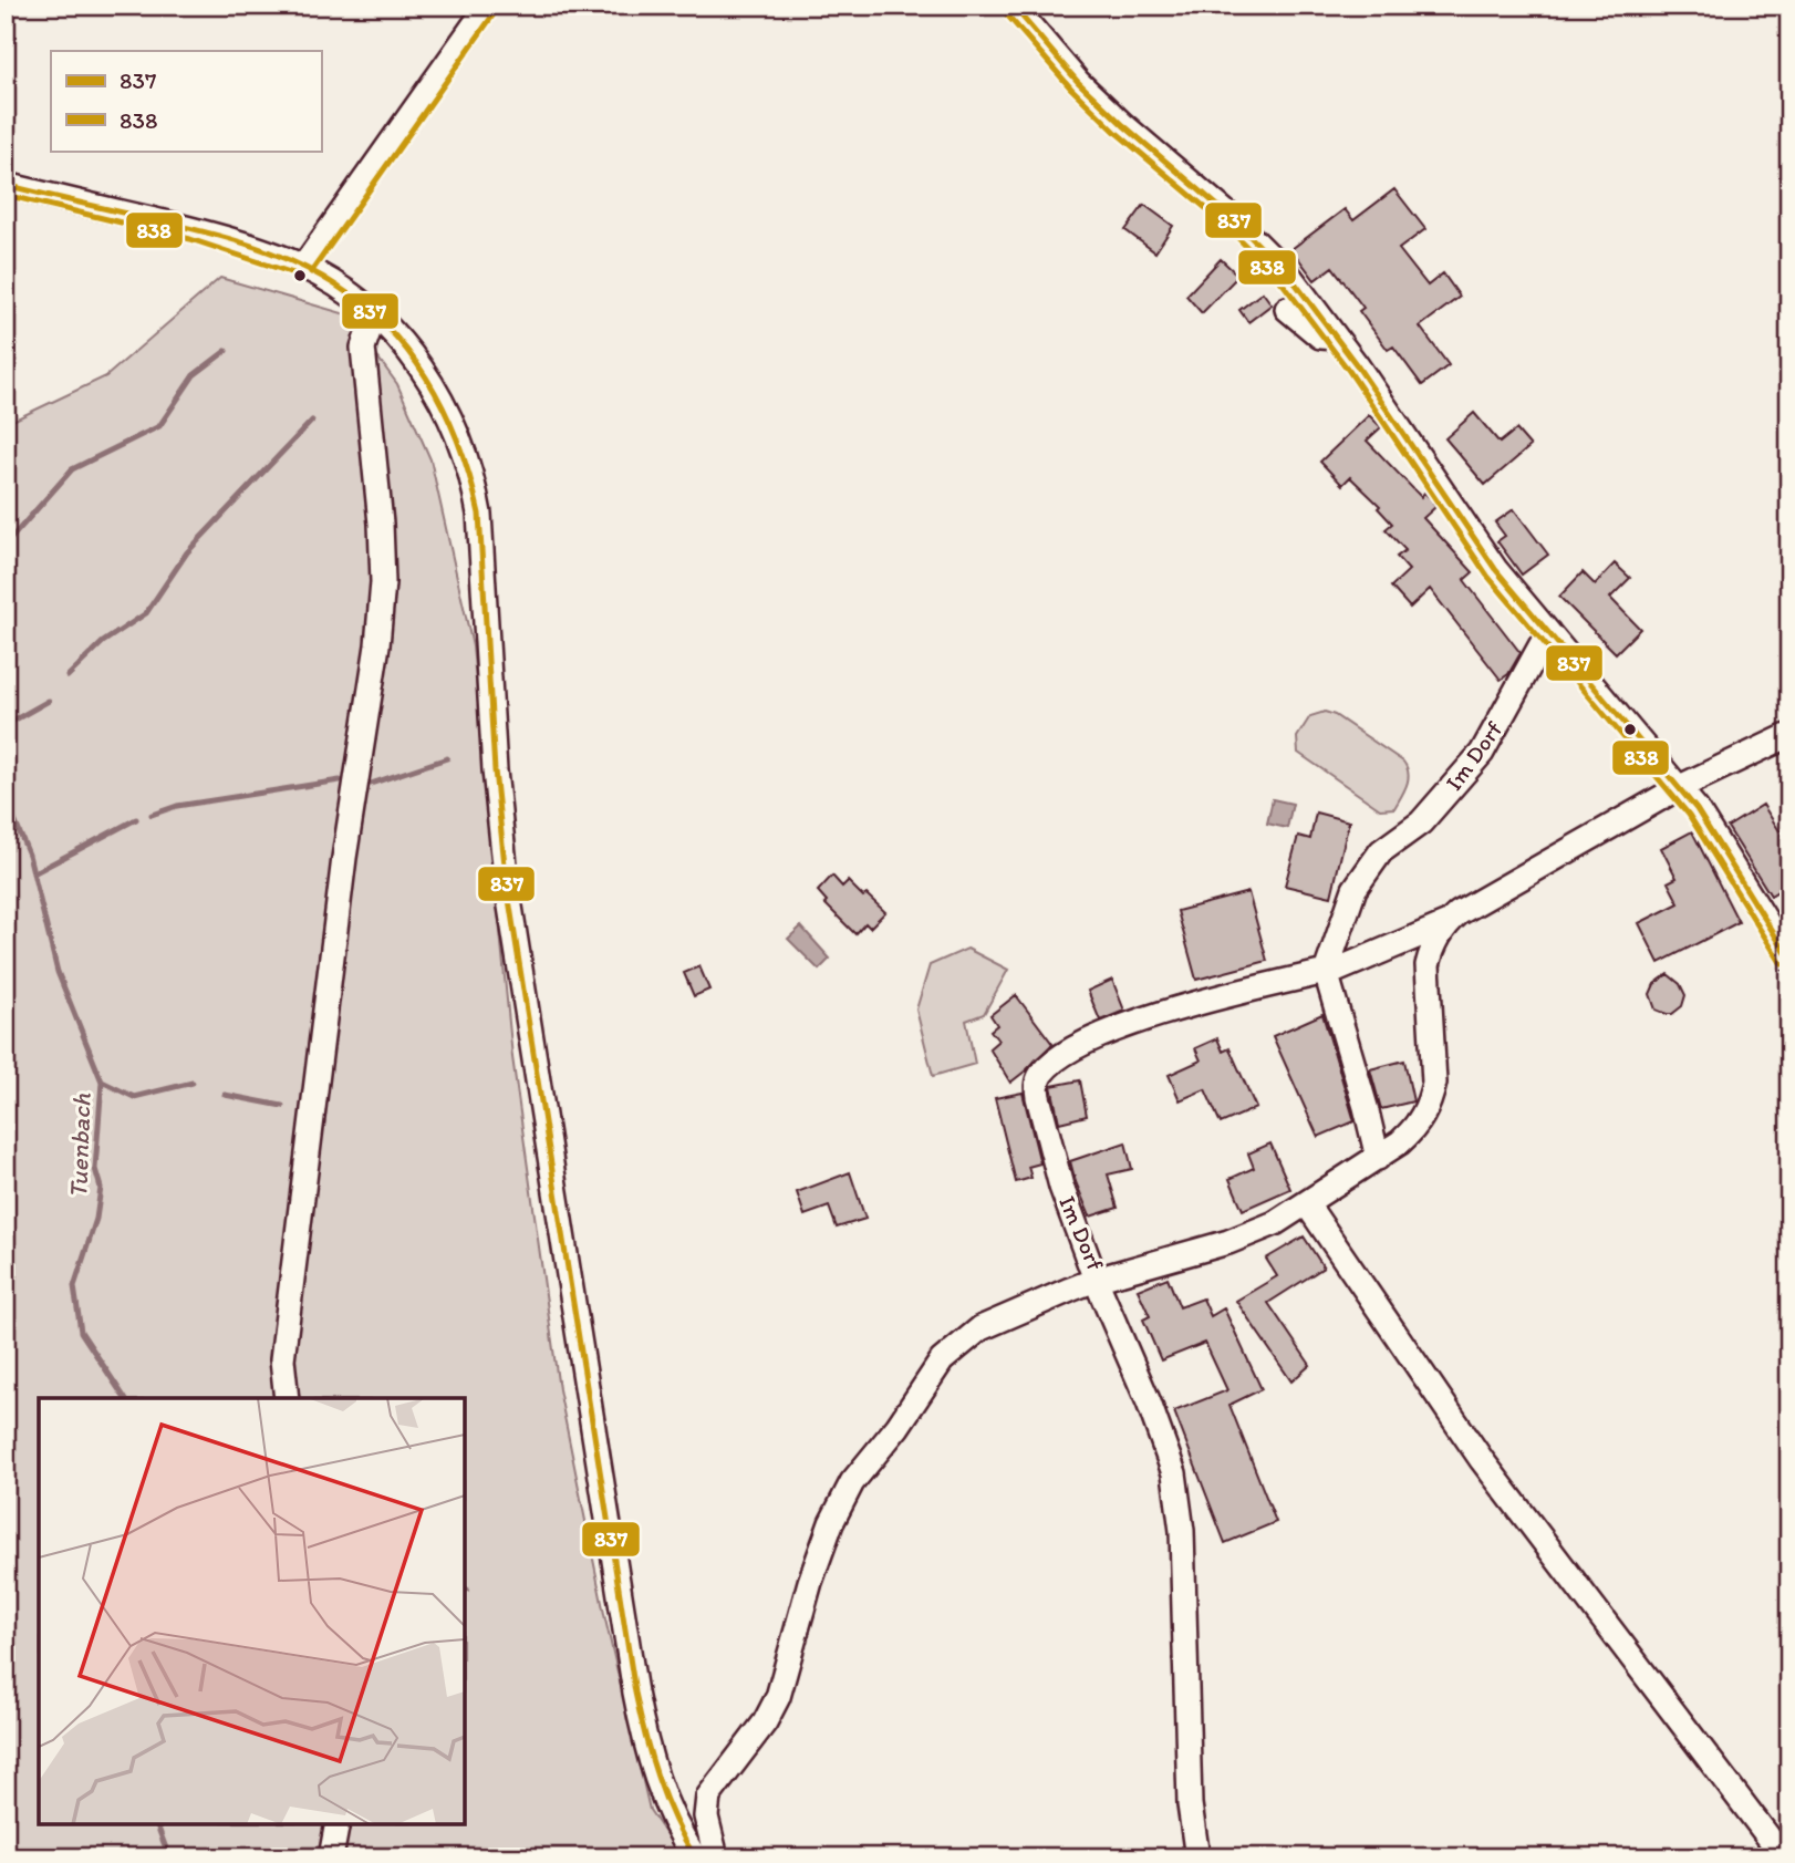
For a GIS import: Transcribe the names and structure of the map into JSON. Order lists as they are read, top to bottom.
{
  "streets": {
    "street": ["Im Dorf"]
  },
  "water": ["Tuenbach"],
  "lines": ["transit line 837", "transit line 838"],
  "legend": ["837", "838"]
}
